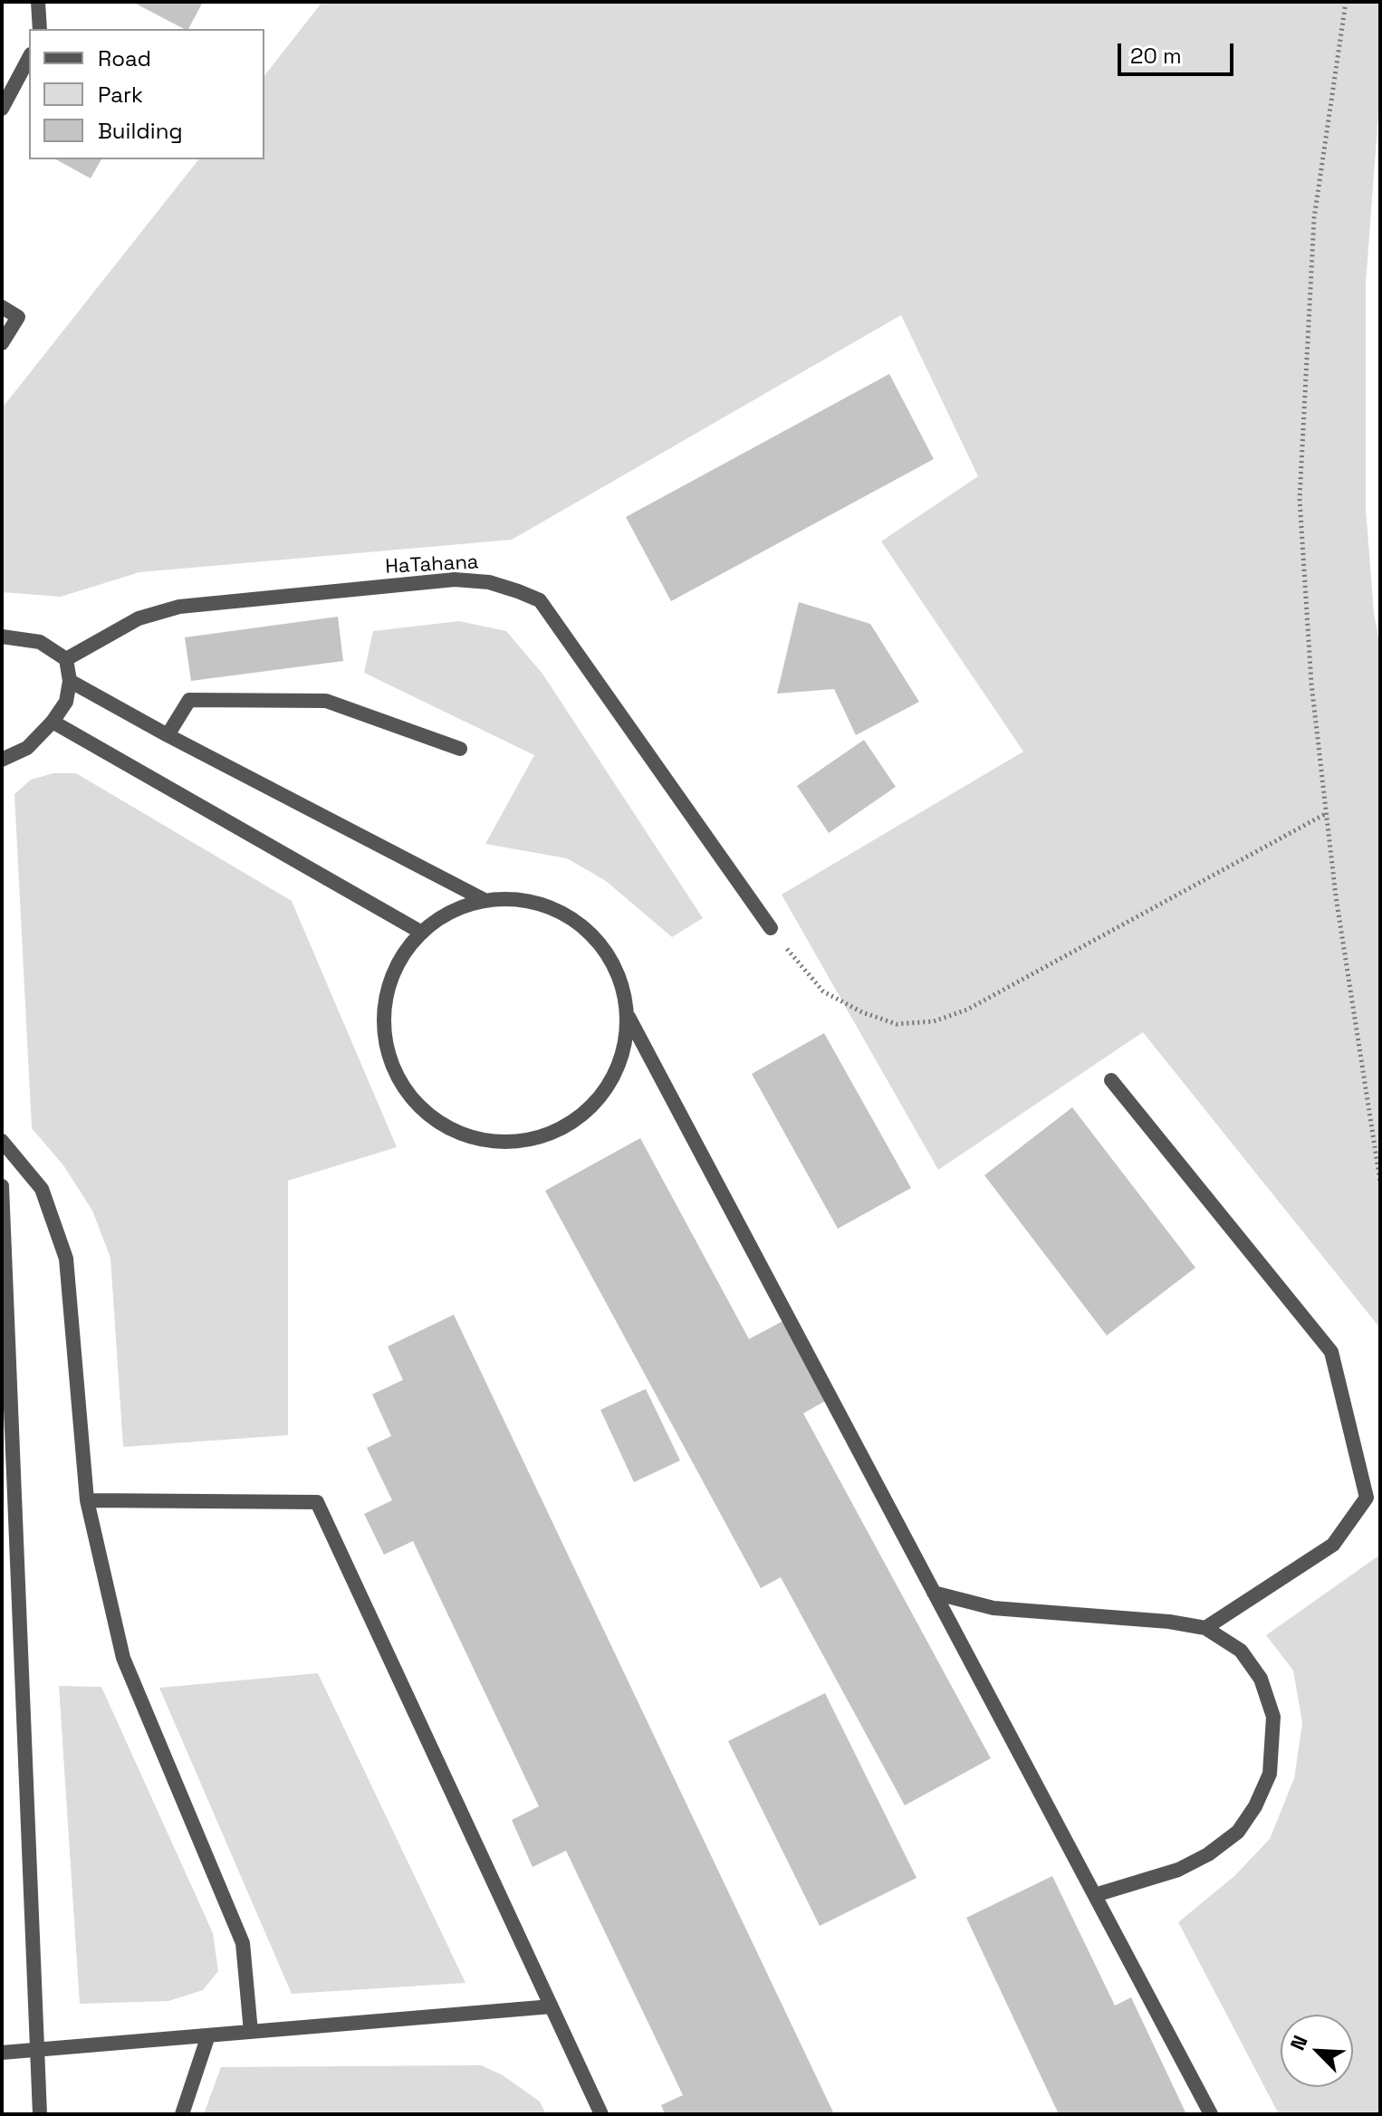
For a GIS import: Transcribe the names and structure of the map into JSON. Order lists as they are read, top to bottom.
{
  "streets": {
    "street": ["HaTahana"]
  },
  "legend": ["Road", "Park", "Building"],
  "scale_bar": "20 m",
  "north": "top left"
}
